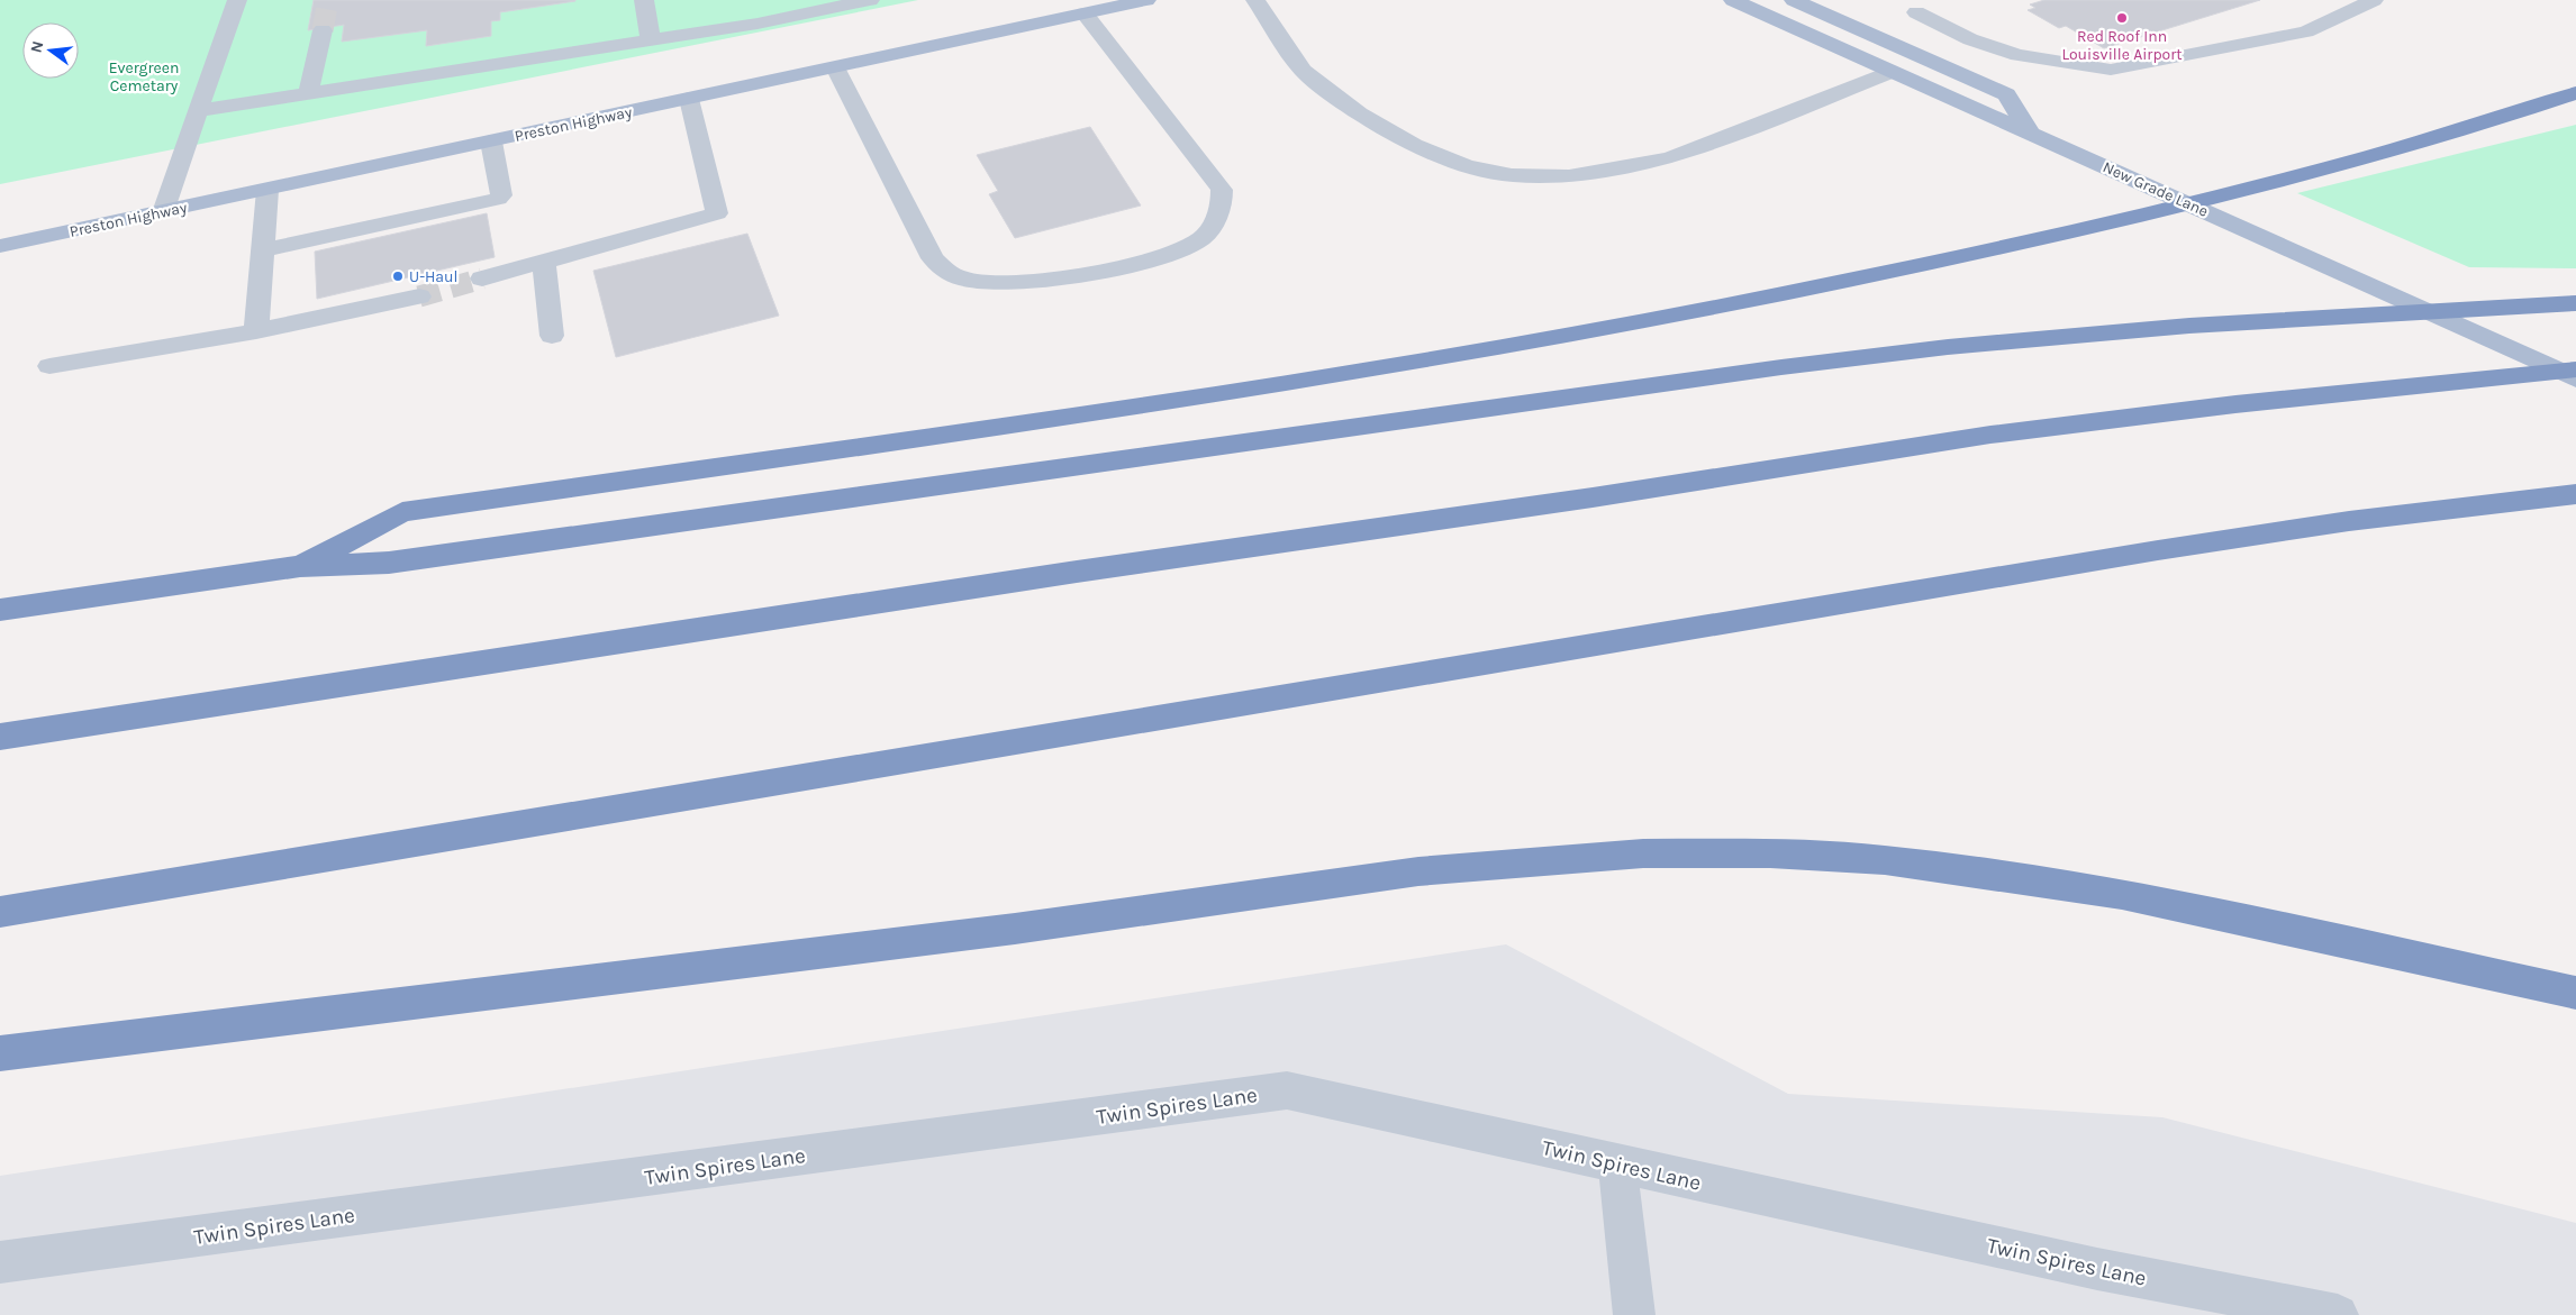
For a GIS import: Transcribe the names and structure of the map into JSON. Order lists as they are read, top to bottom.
{
  "streets": {
    "main road": ["Preston Highway", "New Grade Lane"],
    "street": ["Twin Spires Lane"]
  },
  "parks": ["Evergreen Cemetary"],
  "places": ["Red Roof Inn Louisville Airport", "U-Haul"],
  "north": "left"
}
